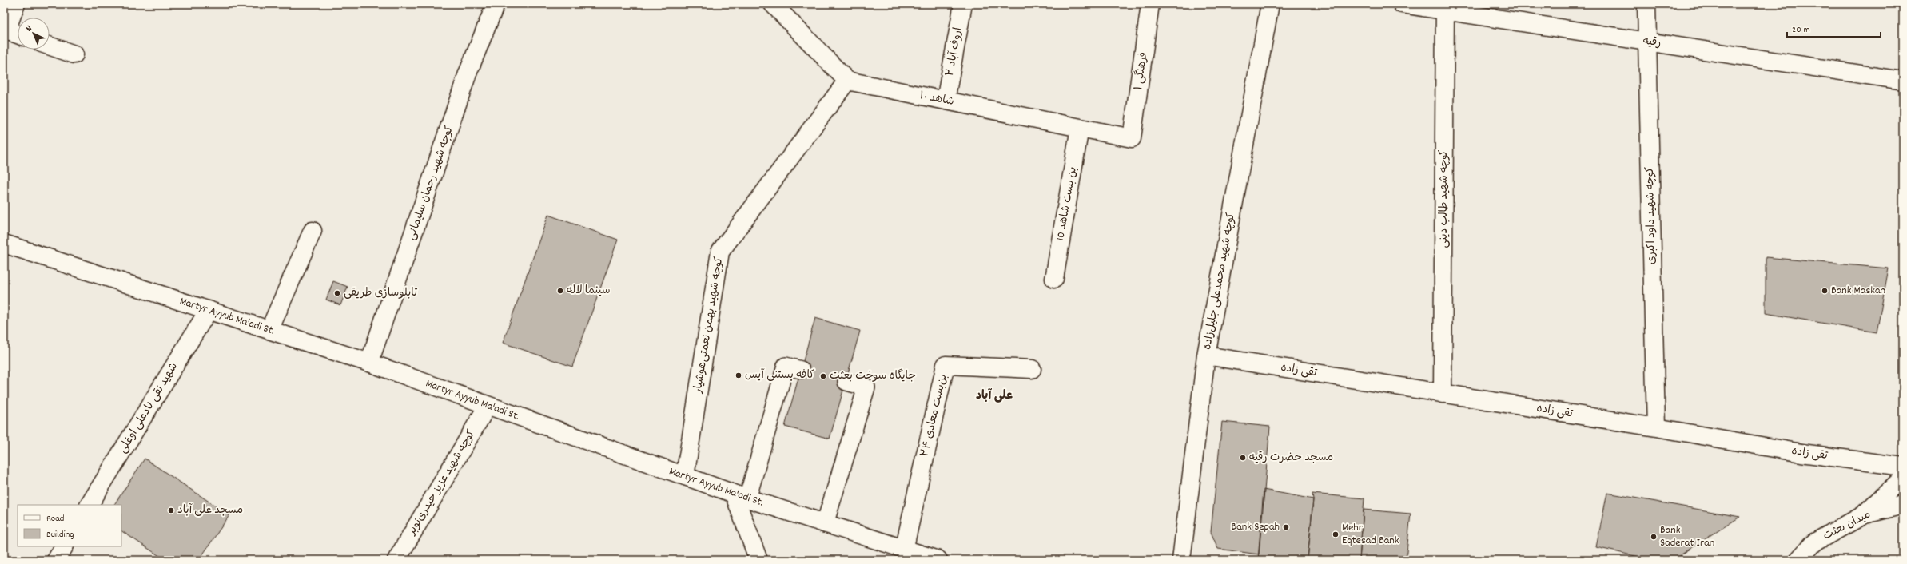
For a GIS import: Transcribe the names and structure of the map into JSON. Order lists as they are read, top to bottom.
{
  "streets": {
    "street": [
      "رقیه",
      "اروف آباد ۲",
      "فرهنگی ۱",
      "شاهد ۱۰",
      "کوچه شهید رحمان سلیمانی",
      "کوچه شهید طالب دینی",
      "بن بست شاهد 10",
      "کوچه شهید داود اکبری",
      "کوچه شهید محمدعلی جلیل‌زاده",
      "Martyr Ayyub Ma'adi St.",
      "کوچه شهید بهمن نعمتی‌هوشیار",
      "تقی زاده",
      "شهید نقی نادعلی اوغلی",
      "بن‌بست معادی ۲۴",
      "کوچه شهید عزیز حیدری‌نوبر",
      "میدان بعثت"
    ]
  },
  "crossings": [
    ["رقیه", "کوچه شهید طالب دینی"],
    ["رقیه", "کوچه شهید داود اکبری"],
    ["اروف آباد ۲", "شاهد ۱۰"],
    ["فرهنگی ۱", "شاهد ۱۰"],
    ["شاهد ۱۰", "بن بست شاهد 10"],
    ["شاهد ۱۰", "کوچه شهید بهمن نعمتی‌هوشیار"],
    ["کوچه شهید رحمان سلیمانی", "Martyr Ayyub Ma'adi St."],
    ["کوچه شهید طالب دینی", "تقی زاده"],
    ["کوچه شهید داود اکبری", "تقی زاده"],
    ["کوچه شهید محمدعلی جلیل‌زاده", "تقی زاده"],
    ["Martyr Ayyub Ma'adi St.", "کوچه شهید بهمن نعمتی‌هوشیار"],
    ["Martyr Ayyub Ma'adi St.", "شهید نقی نادعلی اوغلی"],
    ["Martyr Ayyub Ma'adi St.", "بن‌بست معادی ۲۴"],
    ["Martyr Ayyub Ma'adi St.", "کوچه شهید عزیز حیدری‌نوبر"]
  ],
  "districts": ["علی آباد"],
  "places": [
    "سینما لاله",
    "Bank Maskan",
    "تابلوسازی طریقی",
    "کافه بستنی آیس",
    "جایگاه سوخت بعثت",
    "مسجد حضرت رقیه",
    "مسجد علی آباد",
    "Bank Sepah",
    "Mehr Eqtesad Bank",
    "Bank Saderat Iran"
  ],
  "legend": ["Road", "Building"],
  "scale_bar": "20 m",
  "north": "top left"
}
